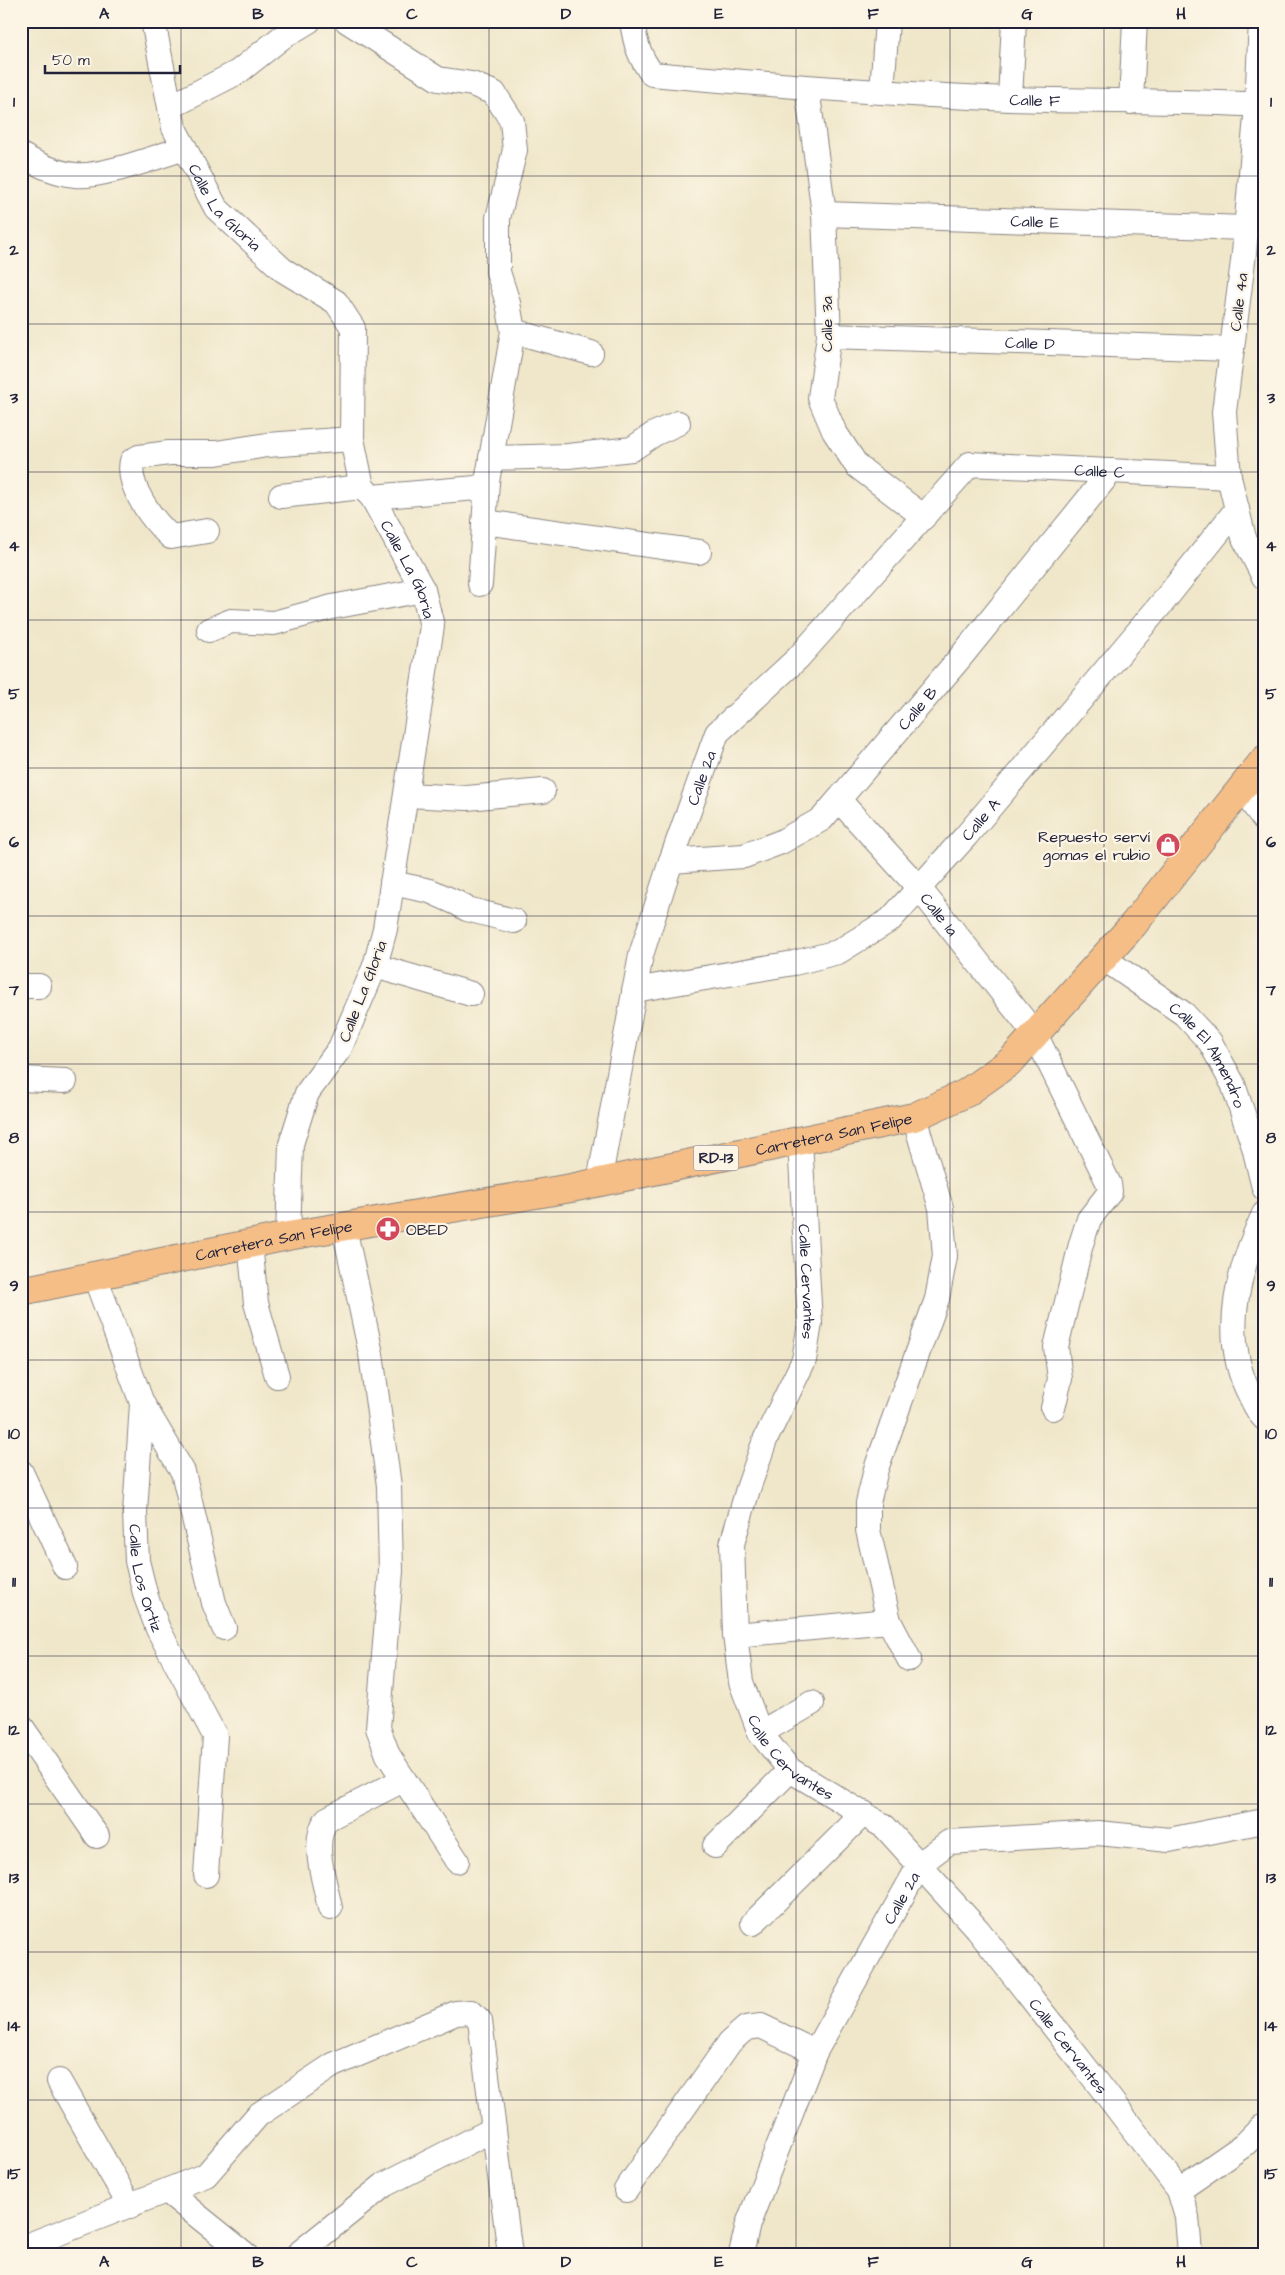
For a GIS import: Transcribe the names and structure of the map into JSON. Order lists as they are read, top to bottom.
{
  "streets": {
    "main road": ["Carretera San Felipe", "RD-13"],
    "street": [
      "Calle F",
      "Calle La Gloria",
      "Calle E",
      "Calle 4a",
      "Calle 3a",
      "Calle D",
      "Calle C",
      "Calle B",
      "Calle 2a",
      "Calle A",
      "Calle 1a",
      "Calle El Almendro",
      "Calle Cervantes",
      "Calle Los Ortiz"
    ]
  },
  "crossings": [
    ["Calle F", "Calle 4a"],
    ["Calle F", "Calle 3a"],
    ["Calle La Gloria", "Carretera San Felipe"],
    ["Calle E", "Calle 4a"],
    ["Calle E", "Calle 3a"],
    ["Calle 4a", "Calle D"],
    ["Calle 4a", "Calle C"],
    ["Calle 4a", "Calle A"],
    ["Calle 3a", "Calle D"],
    ["Calle 3a", "Calle 2a"],
    ["Calle C", "Calle B"],
    ["Calle C", "Calle 2a"],
    ["Calle B", "Calle 2a"],
    ["Calle B", "Calle 1a"],
    ["Calle 2a", "Calle A"],
    ["Calle 2a", "Carretera San Felipe"],
    ["Calle 2a", "Calle Cervantes"],
    ["Calle A", "Calle 1a"],
    ["Calle 1a", "Carretera San Felipe"],
    ["Calle El Almendro", "Carretera San Felipe"],
    ["Carretera San Felipe", "Calle Cervantes"],
    ["Carretera San Felipe", "Calle Los Ortiz"]
  ],
  "places": {
    "shop": ["Repuesto serví gomas el rubio"],
    "pharmacy": ["OBED"]
  },
  "scale_bar": "50 m",
  "grid": {
    "columns": [
      "A",
      "B",
      "C",
      "D",
      "E",
      "F",
      "G",
      "H"
    ],
    "rows": [
      "1",
      "2",
      "3",
      "4",
      "5",
      "6",
      "7",
      "8",
      "9",
      "10",
      "11",
      "12",
      "13",
      "14",
      "15"
    ]
  }
}
